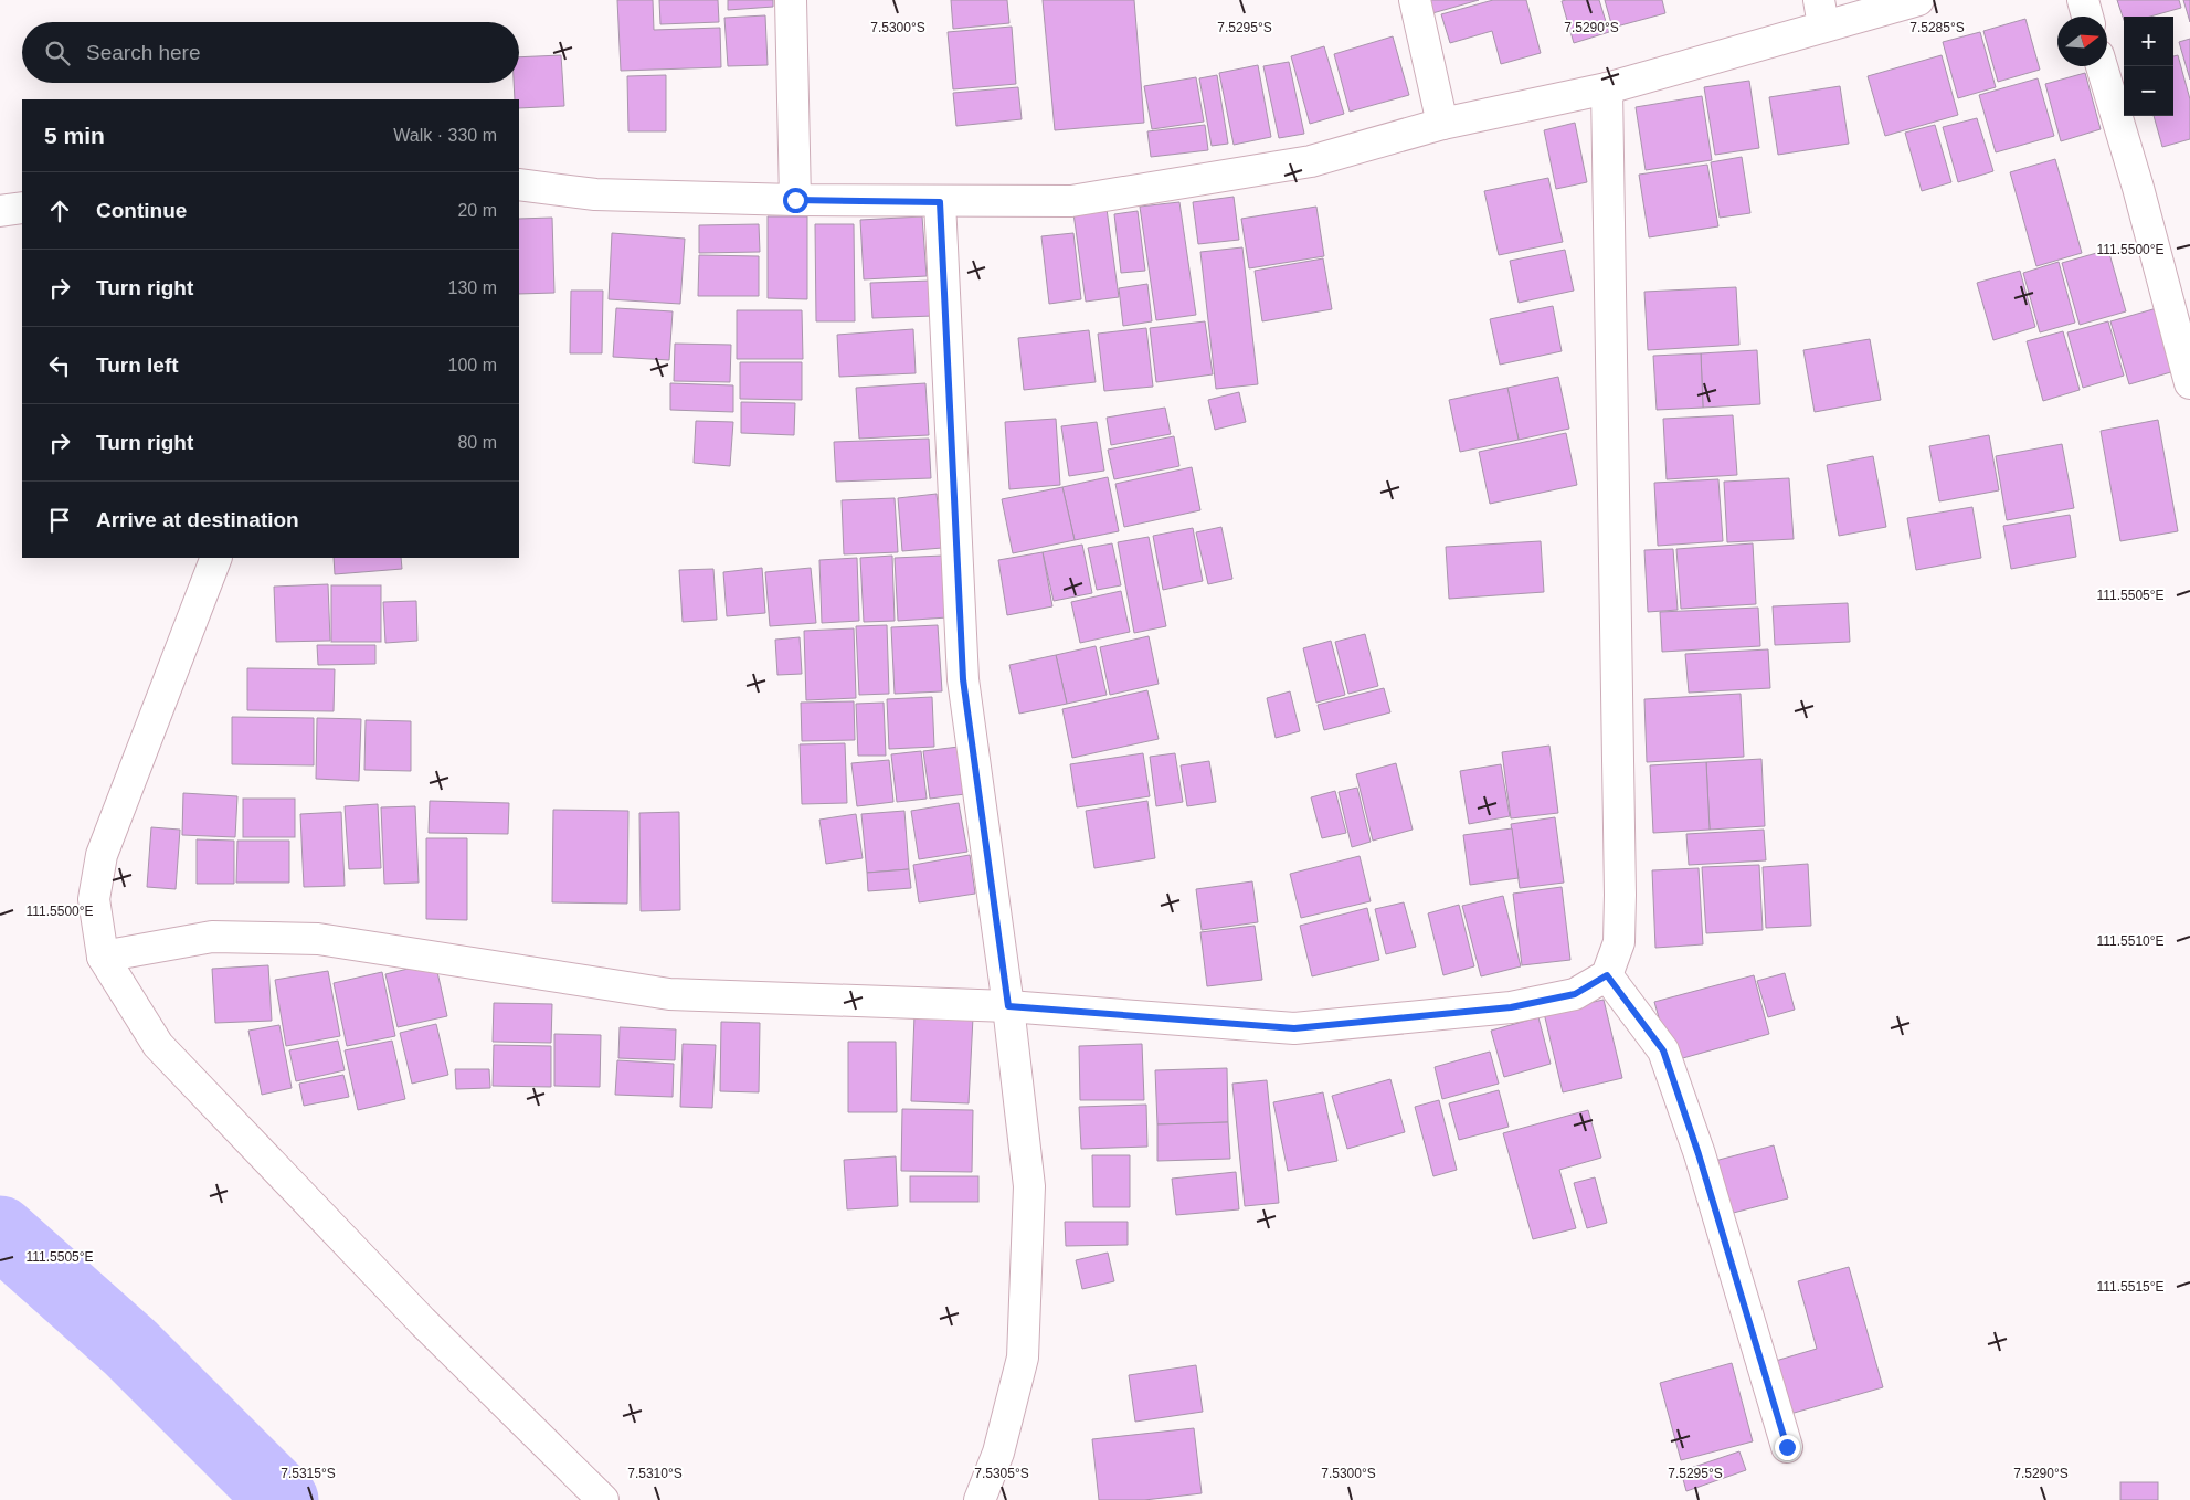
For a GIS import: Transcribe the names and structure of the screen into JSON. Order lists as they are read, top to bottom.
{
  "north": "right",
  "page": {
    "map_buttons": ["+", "−"],
    "search": "Search here",
    "heading": ["5 min", "Walk · 330 m"],
    "list": [
      ["Continue", "20 m"],
      ["Turn right", "130 m"],
      ["Turn left", "100 m"],
      ["Turn right", "80 m"],
      "Arrive at destination"
    ]
  },
  "coordinates": [
    "7.5300°S",
    "7.5295°S",
    "7.5290°S",
    "7.5285°S",
    "111.5500°E",
    "111.5505°E",
    "111.5510°E",
    "111.5515°E",
    "7.5315°S",
    "7.5310°S",
    "7.5305°S"
  ]
}
